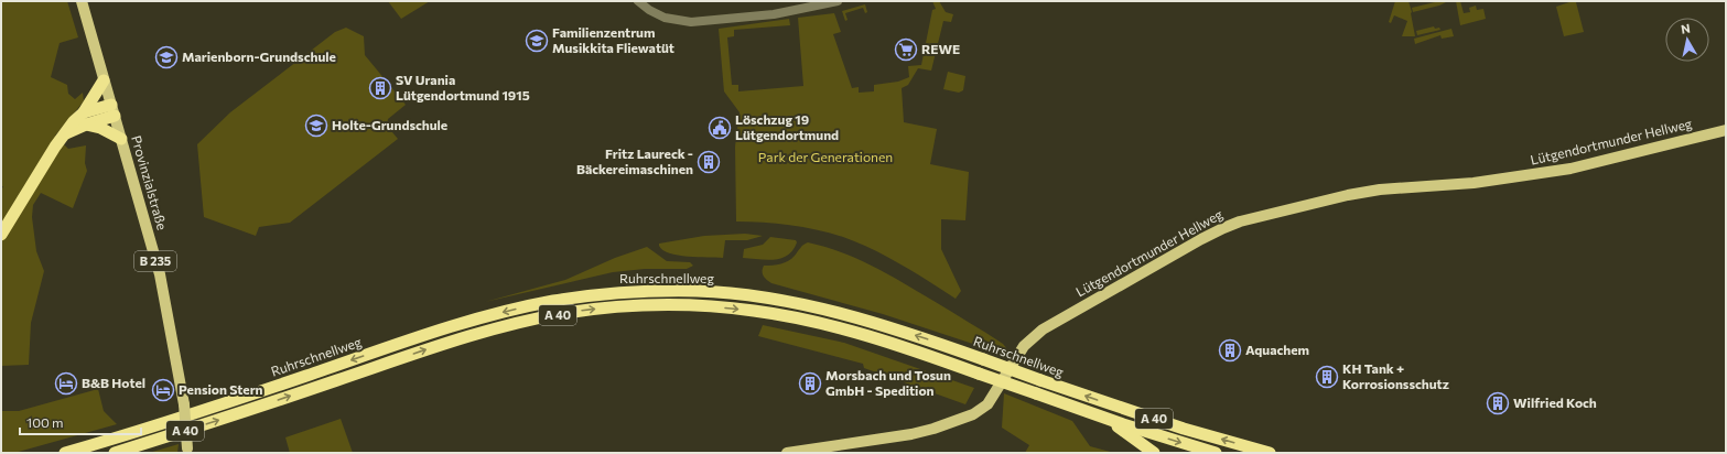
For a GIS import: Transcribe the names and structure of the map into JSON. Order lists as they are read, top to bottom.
{
  "streets": {
    "highway": ["Ruhrschnellweg", "A 40"],
    "main road": ["Lütgendortmunder Hellweg", "Provinzialstraße", "B 235"]
  },
  "parks": ["Park der Generationen"],
  "places": {
    "school or university": ["Familienzentrum Musikkita Fliewatüt", "Marienborn-Grundschule", "Holte-Grundschule"],
    "supermarket": ["REWE"],
    "building": [
      "SV Urania Lütgendortmund 1915",
      "Fritz Laureck - Bäckereimaschinen",
      "Aquachem",
      "KH Tank + Korrosionsschutz",
      "Morsbach und Tosun GmbH - Spedition",
      "Wilfried Koch"
    ],
    "public building": ["Löschzug 19 Lütgendortmund"],
    "hotel": ["B&B Hotel", "Pension Stern"]
  },
  "scale_bar": "100 m",
  "north": "top"
}
